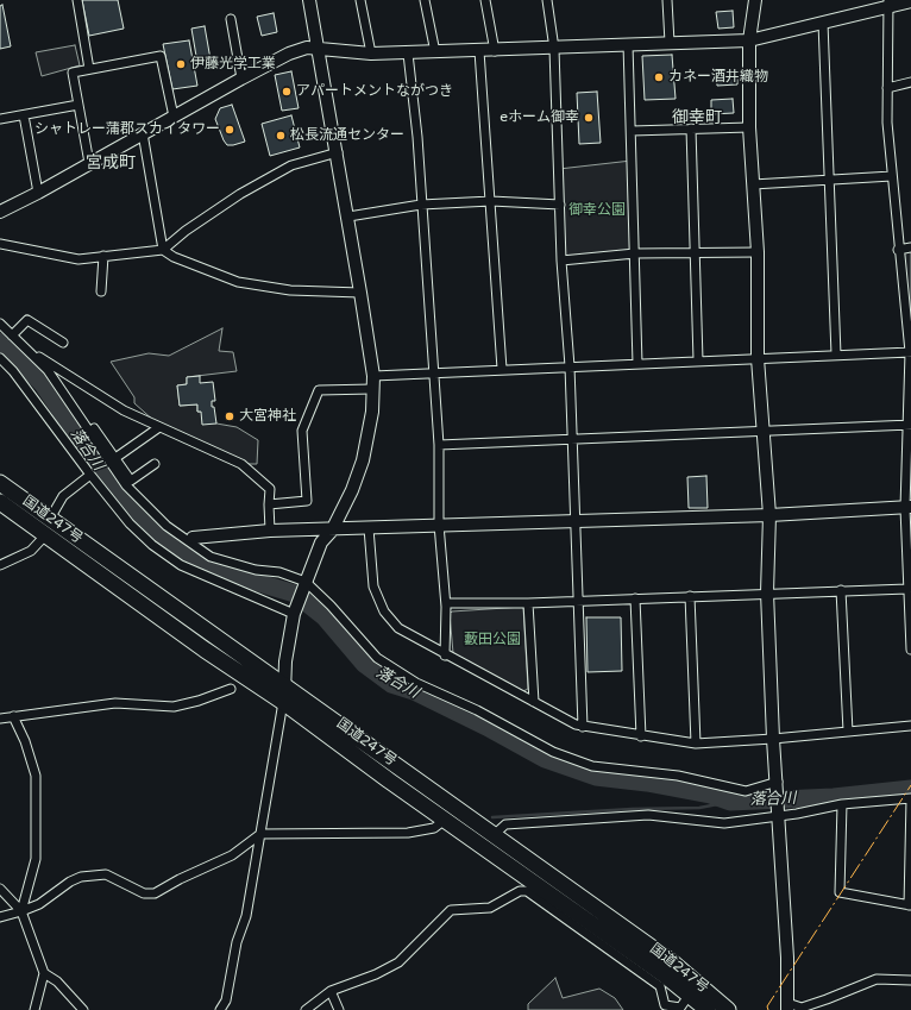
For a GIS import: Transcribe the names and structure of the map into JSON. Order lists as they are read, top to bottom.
{
  "streets": {
    "highway": ["国道247号"]
  },
  "districts": ["御幸町", "宮成町"],
  "water": ["落合川"],
  "parks": ["御幸公園", "藪田公園"],
  "places": [
    "伊藤光学工業",
    "カネー酒井織物",
    "アパートメントながつき",
    "eホーム御幸",
    "シャトレー蒲郡スカイタワー",
    "松長流通センター",
    "大宮神社"
  ]
}
